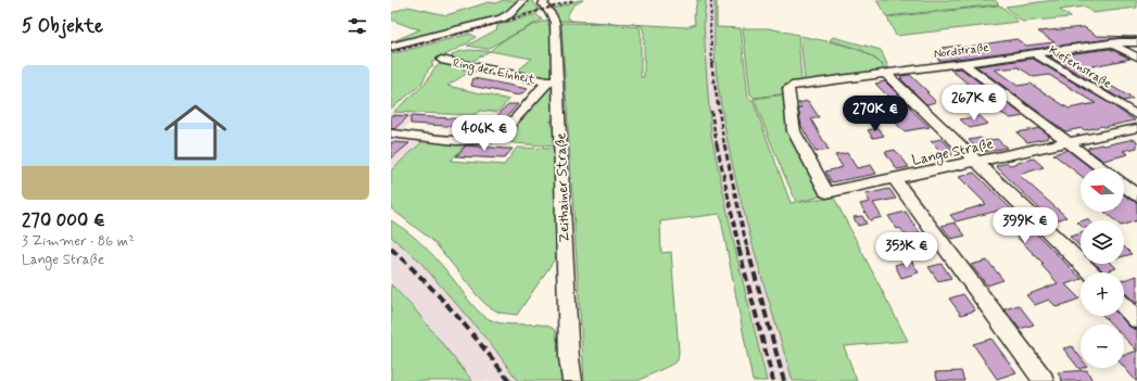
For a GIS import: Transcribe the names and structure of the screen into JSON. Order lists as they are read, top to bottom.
{
  "streets": {
    "street": [
      "Nordstraße",
      "Kiefernstraße",
      "Ring der Einheit",
      "Lange Straße",
      "Zeithainer Straße"
    ]
  },
  "crossings": [
    ["Nordstraße", "Kiefernstraße"],
    ["Nordstraße", "Lange Straße"],
    ["Ring der Einheit", "Zeithainer Straße"]
  ],
  "north": "left",
  "page": {
    "heading": "5 Objekte",
    "list": [
      {
        "name": "270 000 €",
        "note": "3 Zimmer · 86 m² · Lange Straße"
      }
    ],
    "price": [
      "267K €",
      "270K €",
      "406K €",
      "399K €",
      "353K €"
    ],
    "map_buttons": ["+", "−"]
  }
}
